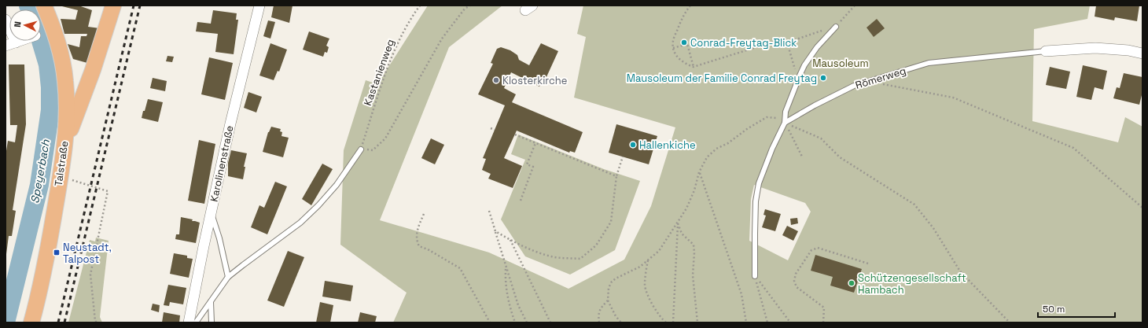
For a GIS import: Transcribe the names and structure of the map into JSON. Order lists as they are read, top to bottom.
{
  "streets": {
    "main road": ["Talstraße"],
    "street": ["Römerweg", "Karolinenstraße"],
    "path": ["Kastanienweg"]
  },
  "water": ["Speyerbach"],
  "parks": ["Mausoleum"],
  "places": {
    "other": [
      "Conrad-Freytag-Blick",
      "Mausoleum der Familie Conrad Freytag",
      "Klosterkirche",
      "Hallenkiche",
      "Schützengesellschaft Hambach"
    ],
    "transit": ["Neustadt, Talpost"]
  },
  "scale_bar": "50 m",
  "north": "left"
}
